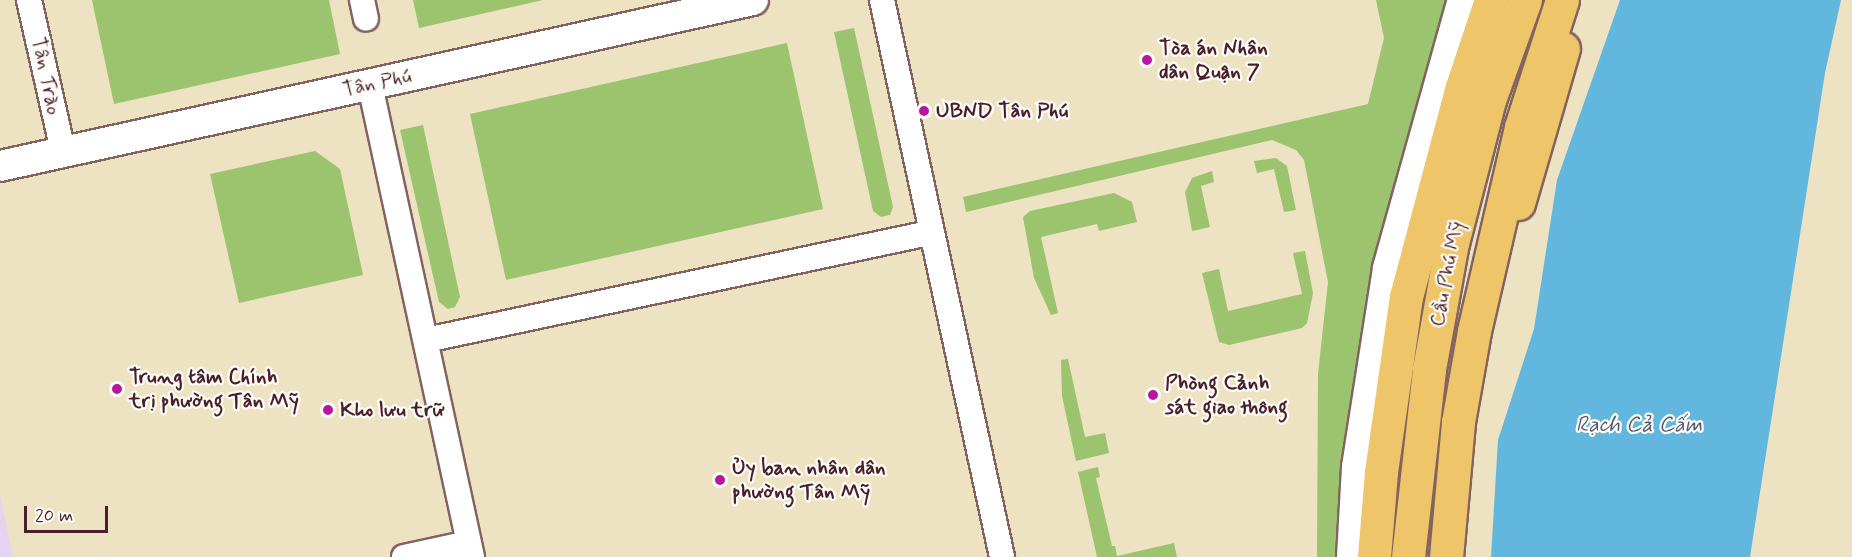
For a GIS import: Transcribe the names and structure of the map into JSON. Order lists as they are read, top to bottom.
{
  "streets": {
    "main road": ["Cầu Phú Mỹ"],
    "street": ["Tân Trào", "Tân Phú"]
  },
  "crossings": [
    ["Tân Trào", "Tân Phú"]
  ],
  "water": ["Rạch Cả Cấm"],
  "places": [
    "Tòa án Nhân dân Quận 7",
    "UBND Tân Phú",
    "Trung tâm Chính trị phường Tân Mỹ",
    "Phòng Cảnh sát giao thông",
    "Kho lưu trữ",
    "Ủy ban nhân dân phường Tân Mỹ"
  ],
  "scale_bar": "20 m"
}
